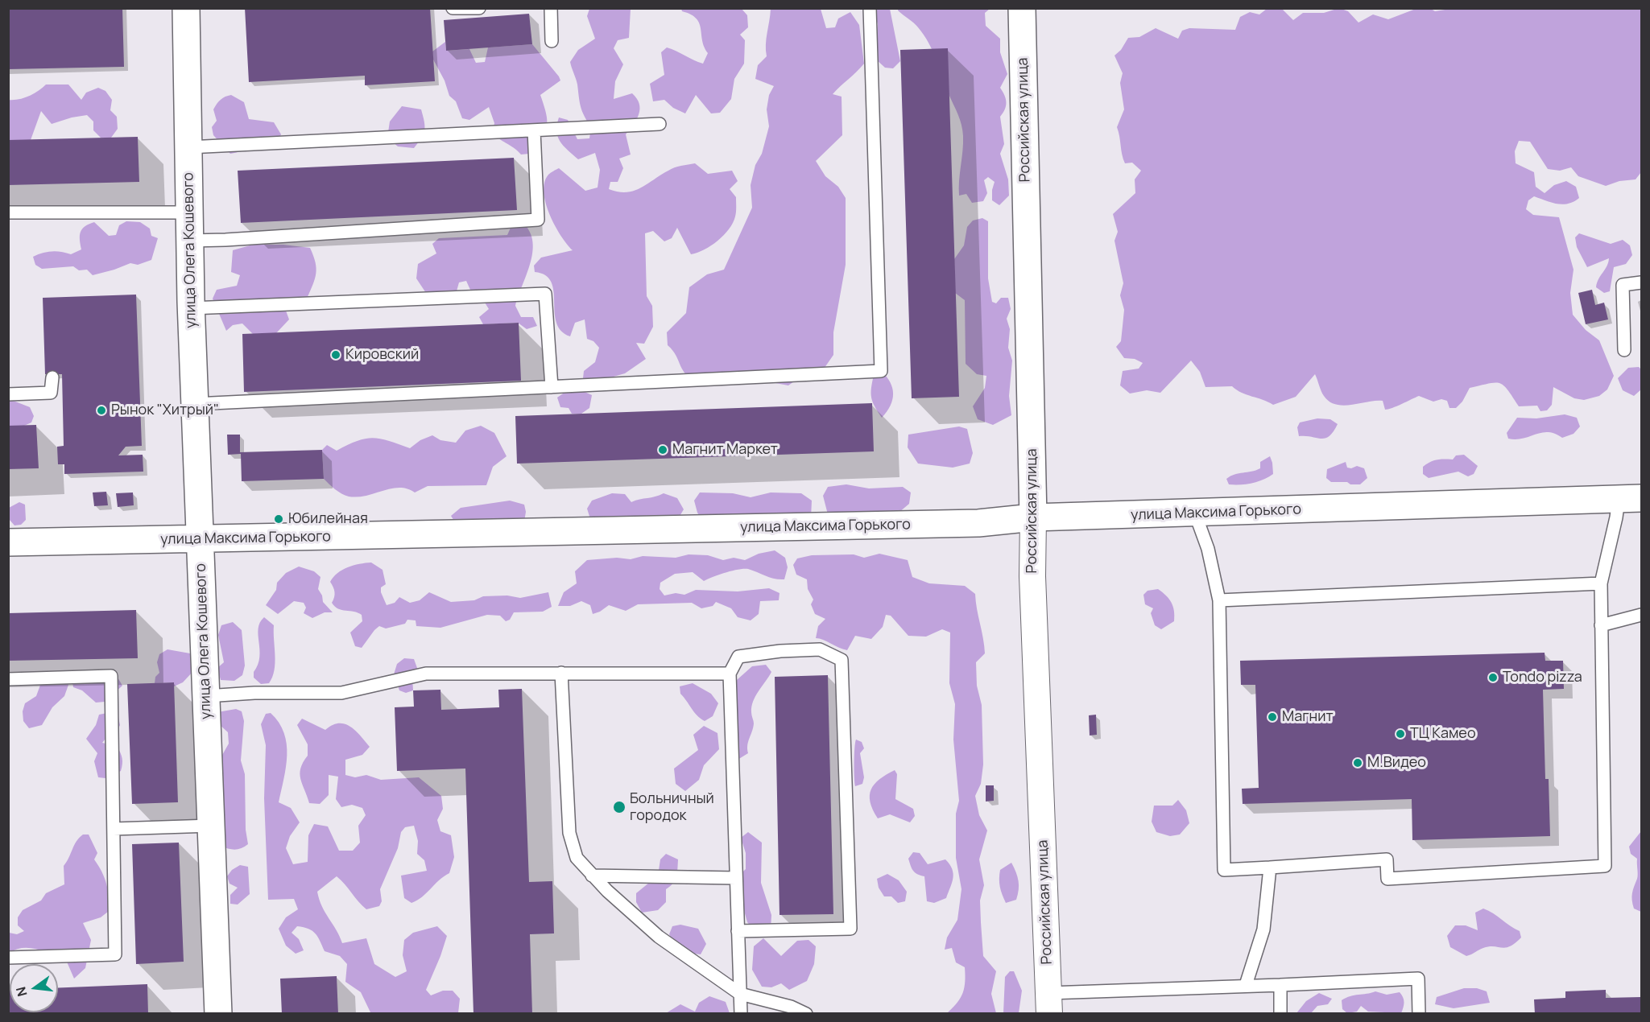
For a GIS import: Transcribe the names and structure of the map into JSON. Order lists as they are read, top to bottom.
{
  "streets": {
    "main road": ["Российская улица", "улица Олега Кошевого", "улица Максима Горького"]
  },
  "crossings": [
    ["Российская улица", "улица Максима Горького"],
    ["улица Олега Кошевого", "улица Максима Горького"]
  ],
  "places": [
    "Кировский",
    "Рынок \"Хитрый\"",
    "Магнит Маркет",
    "Юбилейная",
    "Tondo pizza",
    "Магнит",
    "ТЦ Камео",
    "М.Видео",
    "Больничный городок"
  ],
  "north": "left"
}
